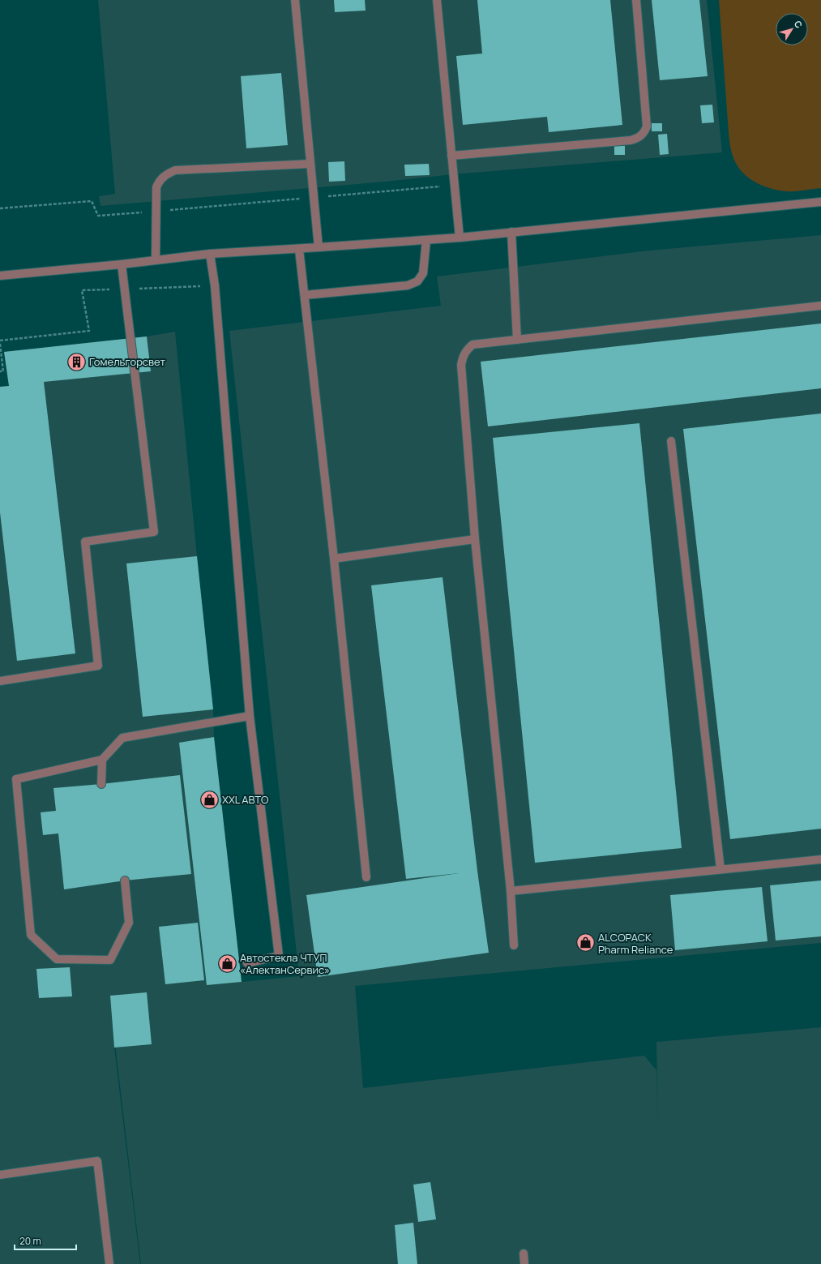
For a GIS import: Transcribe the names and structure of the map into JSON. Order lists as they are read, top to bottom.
{
  "places": {
    "building": ["Гомельгорсвет"],
    "shop": ["XXL АВТО", "ALCOPACK Pharm Reliance", "Автостекла ЧТУП «АлектанСервис»"]
  },
  "scale_bar": "20 m",
  "north": "top right"
}
